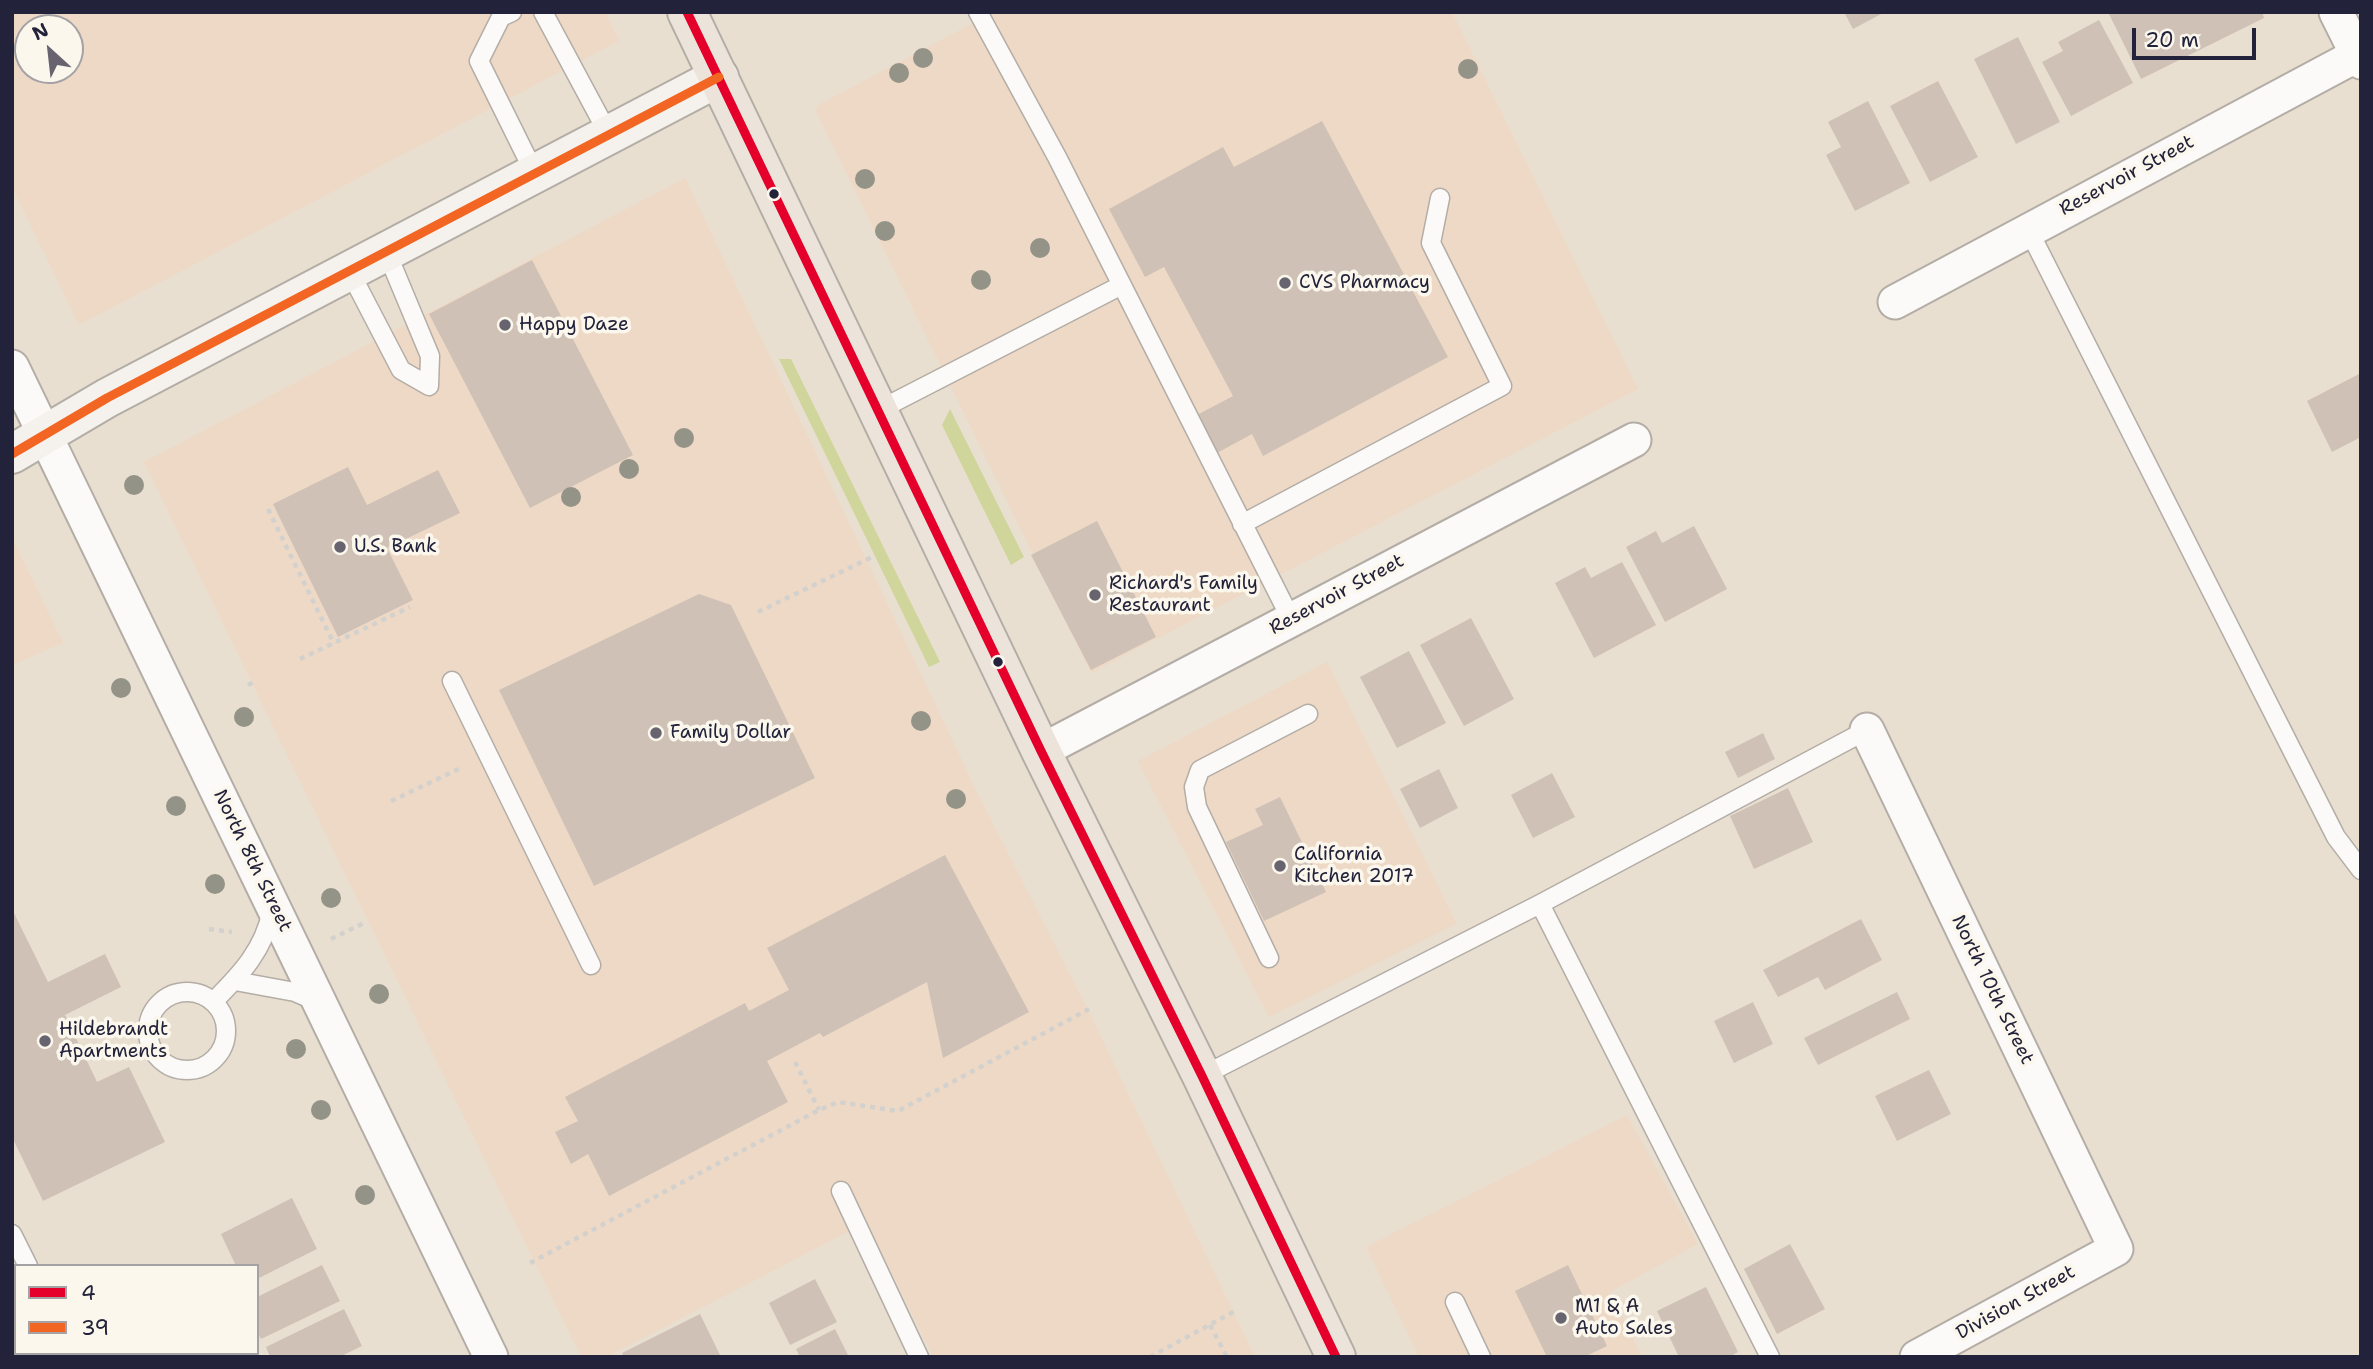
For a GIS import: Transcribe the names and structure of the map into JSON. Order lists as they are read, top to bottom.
{
  "streets": {
    "street": [
      "Reservoir Street",
      "North 8th Street",
      "North 10th Street",
      "Division Street"
    ]
  },
  "crossings": [
    ["North 10th Street", "Division Street"]
  ],
  "places": [
    "CVS Pharmacy",
    "Happy Daze",
    "U.S. Bank",
    "Richard's Family Restaurant",
    "Family Dollar",
    "California Kitchen 2017",
    "Hildebrandt Apartments",
    "M1 & A Auto Sales"
  ],
  "lines": ["transit line 4", "transit line 39"],
  "legend": ["4", "39"],
  "scale_bar": "20 m",
  "north": "top left"
}
